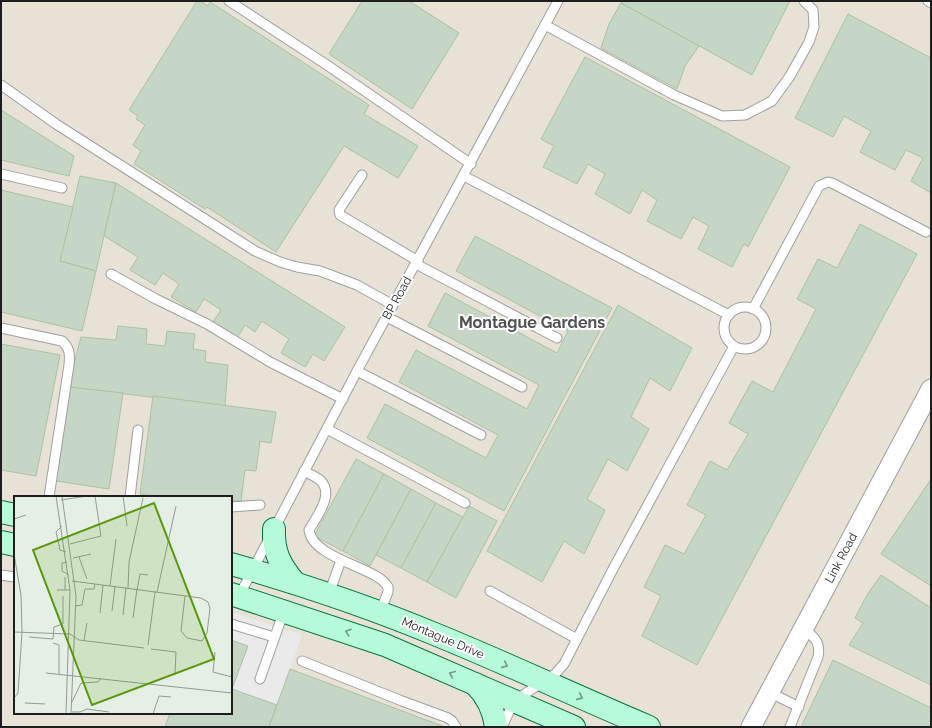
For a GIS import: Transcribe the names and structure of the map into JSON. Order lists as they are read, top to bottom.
{
  "streets": {
    "main road": ["Montague Drive"],
    "street": ["Link Road"],
    "lane": ["BP Road"]
  },
  "crossings": [
    ["BP Road", "Montague Drive"]
  ],
  "districts": ["Montague Gardens"]
}
